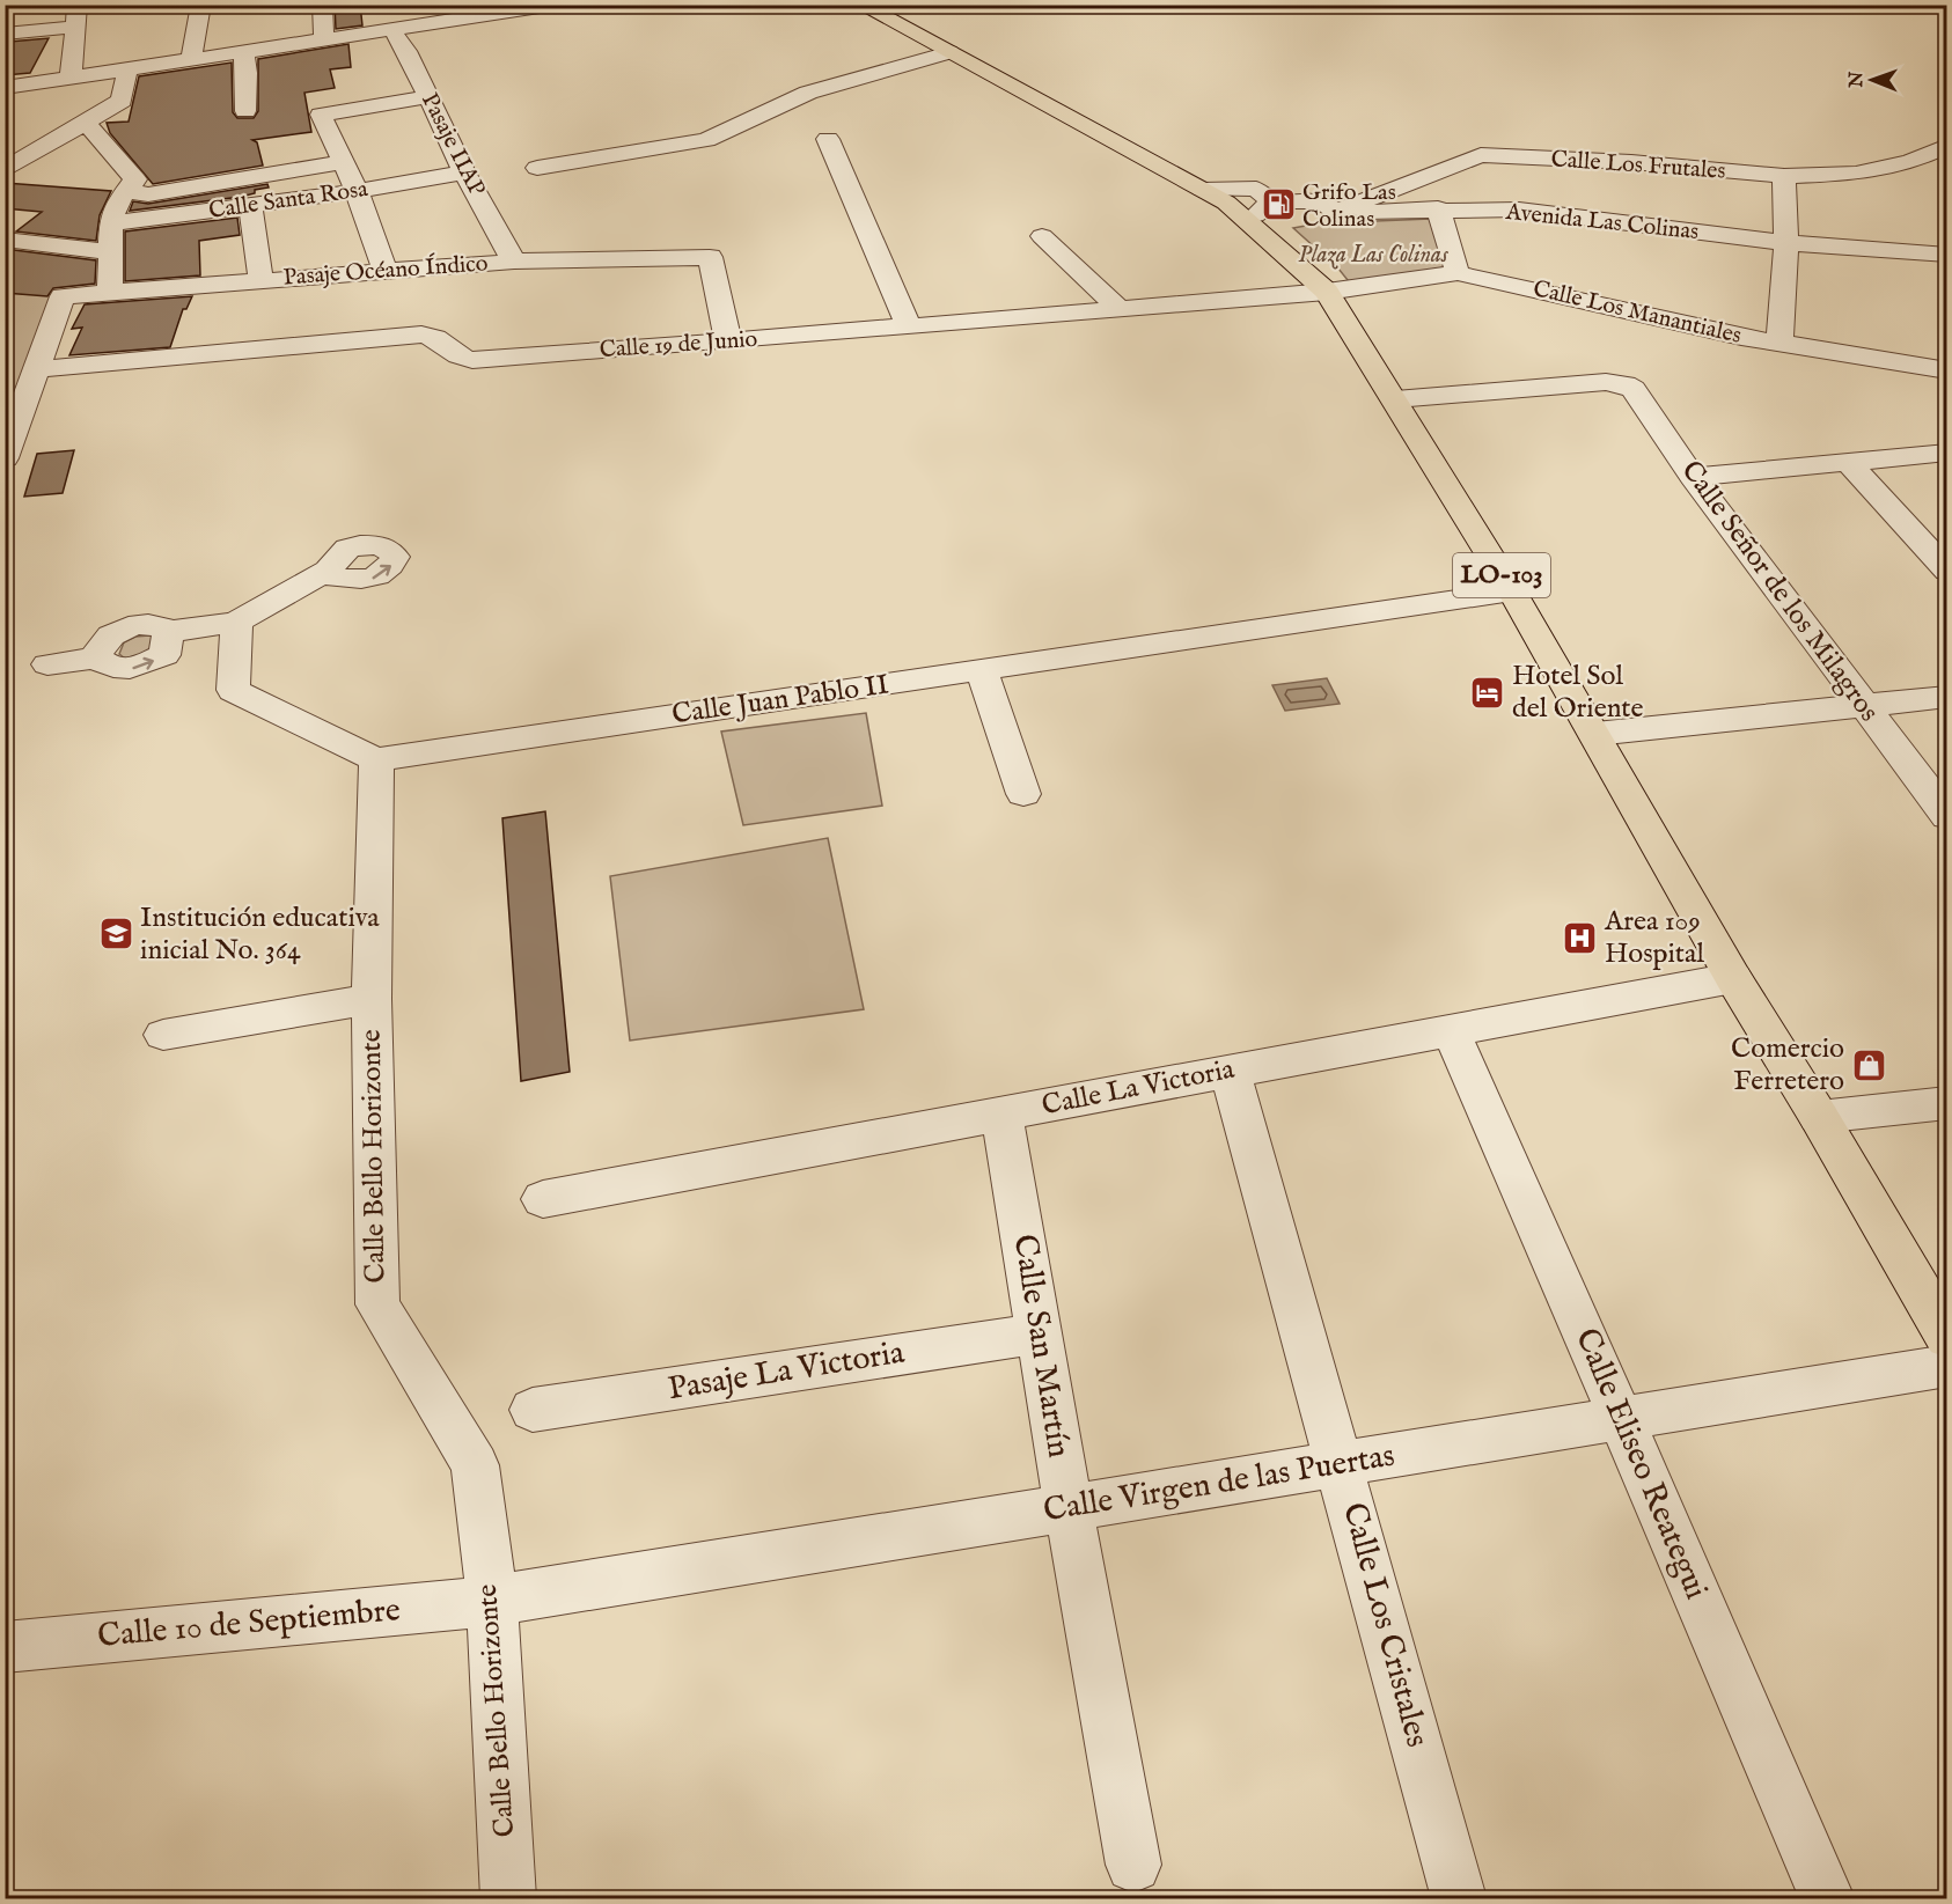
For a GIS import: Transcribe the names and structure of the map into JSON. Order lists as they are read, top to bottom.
{
  "streets": {
    "main road": ["LO-103"],
    "street": [
      "Pasaje IIAP",
      "Calle Los Frutales",
      "Calle Santa Rosa",
      "Avenida Las Colinas",
      "Pasaje Océano Índico",
      "Calle Los Manantiales",
      "Calle 19 de Junio",
      "Calle Señor de los Milagros",
      "Calle Juan Pablo II",
      "Calle La Victoria",
      "Calle Bello Horizonte",
      "Calle San Martín",
      "Pasaje La Victoria",
      "Calle Eliseo Reategui",
      "Calle Virgen de las Puertas",
      "Calle 10 de Septiembre",
      "Calle Los Cristales"
    ]
  },
  "crossings": [
    ["Pasaje IIAP", "Calle Santa Rosa"],
    ["Pasaje IIAP", "Pasaje Océano Índico"],
    ["Calle Los Frutales", "Avenida Las Colinas"],
    ["Avenida Las Colinas", "LO-103"],
    ["Pasaje Océano Índico", "Calle 19 de Junio"],
    ["Calle Los Manantiales", "Calle 19 de Junio"],
    ["Calle Los Manantiales", "LO-103"],
    ["Calle 19 de Junio", "LO-103"],
    ["LO-103", "Calle Señor de los Milagros"],
    ["LO-103", "Calle Juan Pablo II"],
    ["LO-103", "Calle La Victoria"],
    ["Calle Juan Pablo II", "Calle Bello Horizonte"],
    ["Calle La Victoria", "Calle San Martín"],
    ["Calle La Victoria", "Calle Eliseo Reategui"],
    ["Calle La Victoria", "Calle Los Cristales"],
    ["Calle Bello Horizonte", "Calle Virgen de las Puertas"],
    ["Calle Bello Horizonte", "Calle 10 de Septiembre"],
    ["Calle San Martín", "Pasaje La Victoria"],
    ["Calle San Martín", "Calle Virgen de las Puertas"],
    ["Calle Eliseo Reategui", "Calle Virgen de las Puertas"],
    ["Calle Virgen de las Puertas", "Calle 10 de Septiembre"],
    ["Calle Virgen de las Puertas", "Calle Los Cristales"]
  ],
  "parks": ["Plaza Las Colinas"],
  "places": {
    "fuel station": ["Grifo Las Colinas"],
    "hotel": ["Hotel Sol del Oriente"],
    "school or university": ["Institución educativa inicial No. 364"],
    "hospital": ["Area 109 Hospital"],
    "shop": ["Comercio Ferretero"]
  },
  "north": "left"
}
